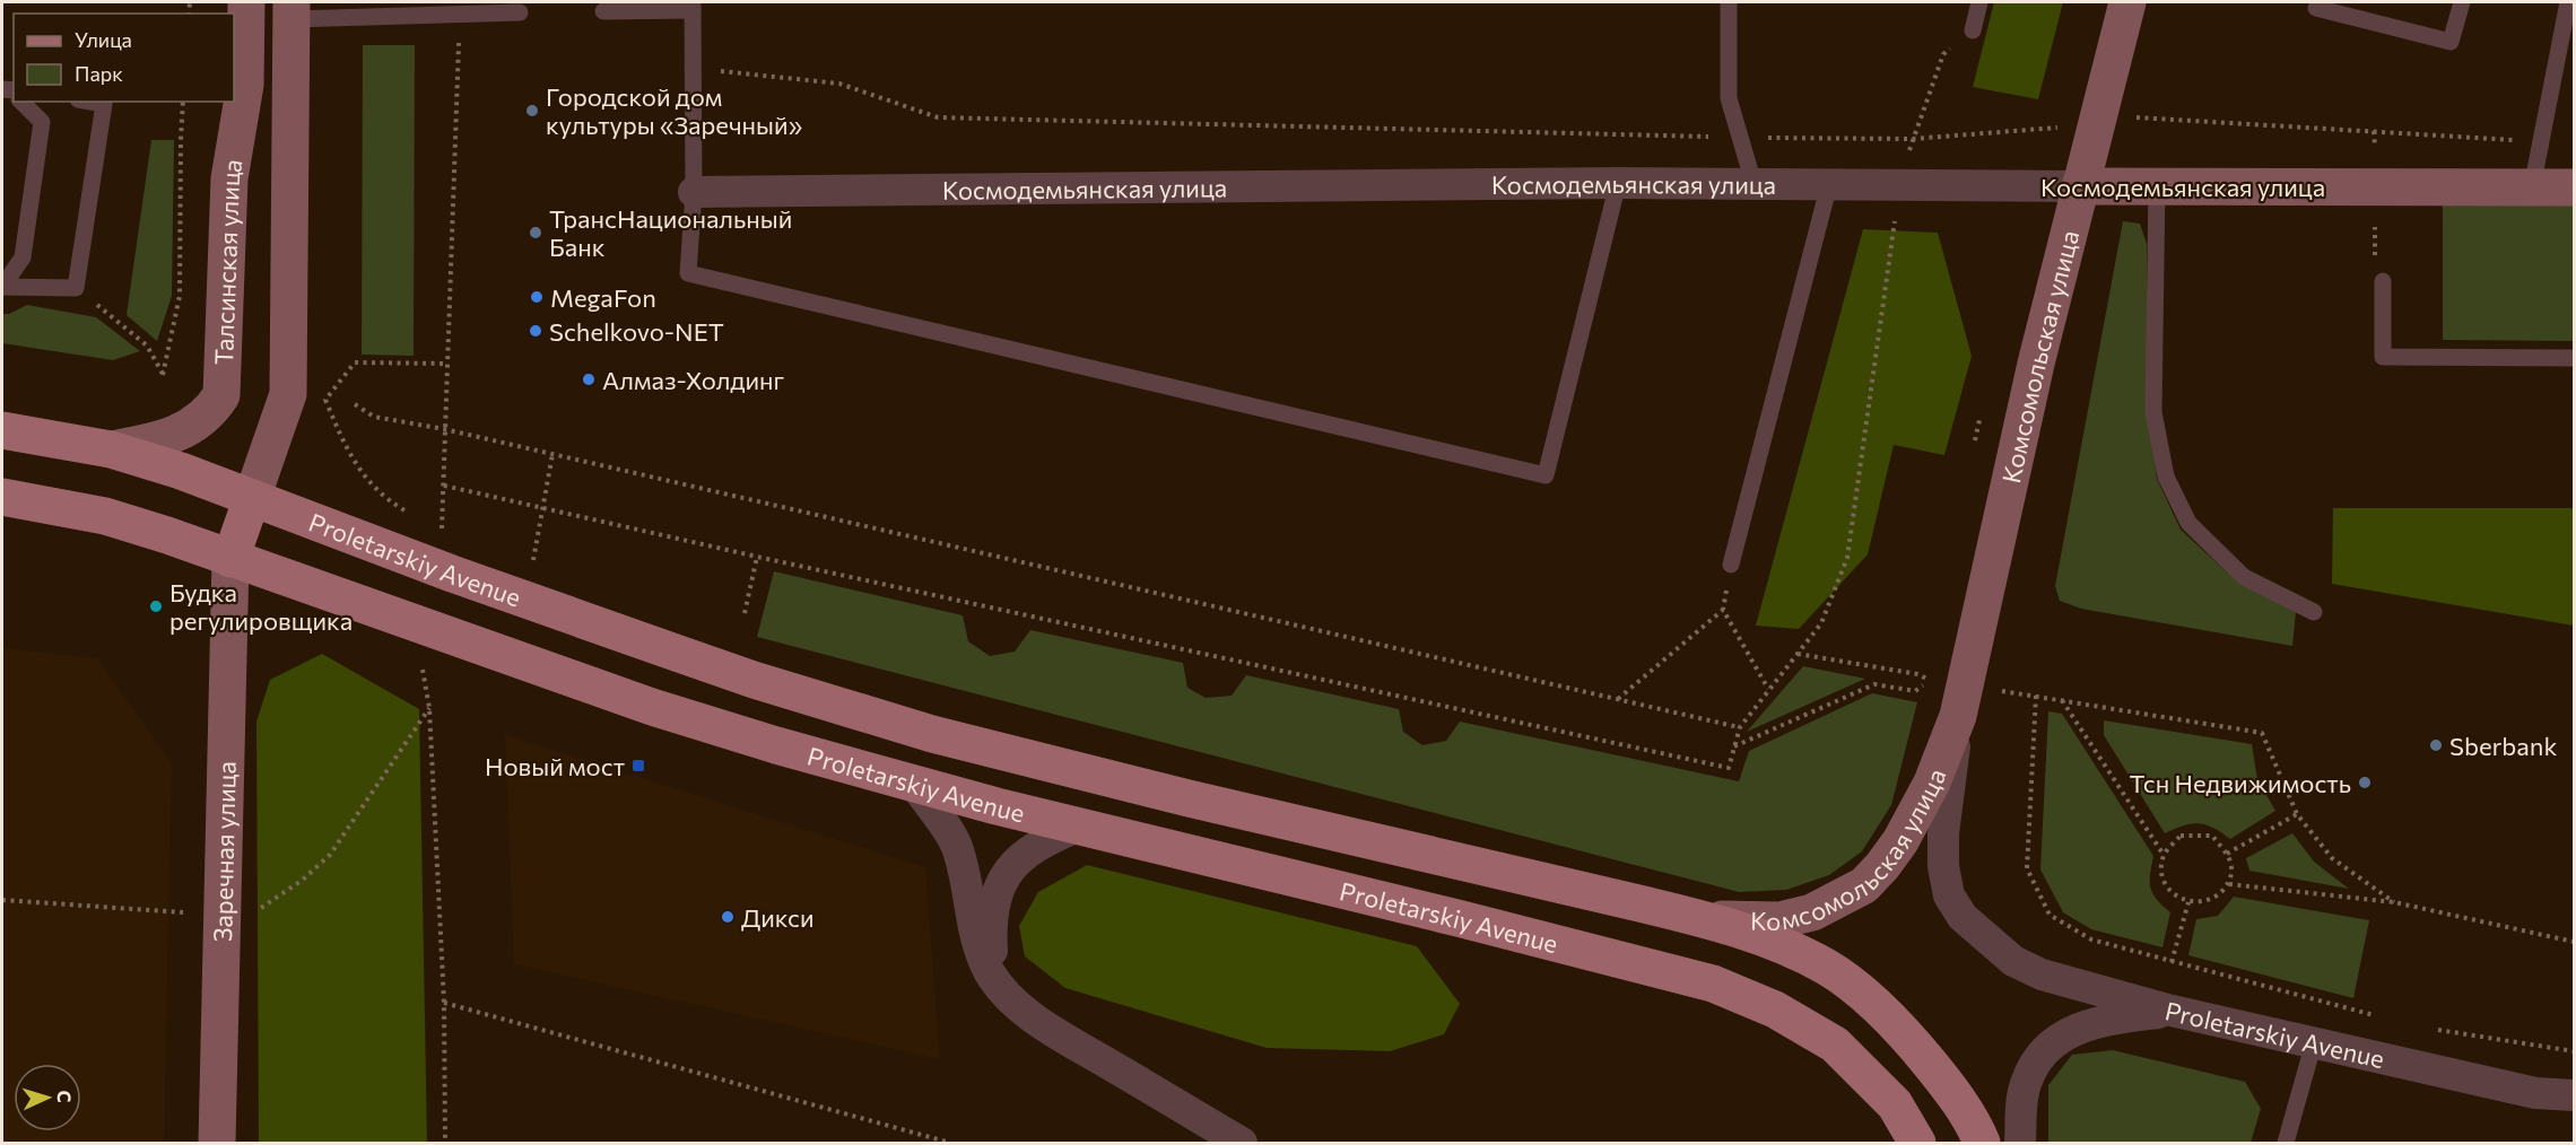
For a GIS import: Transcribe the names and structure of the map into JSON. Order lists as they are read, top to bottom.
{
  "streets": {
    "main road": ["Proletarskiy Avenue"],
    "street": [
      "Космодемьянская улица",
      "Талсинская улица",
      "Комсомольская улица",
      "Заречная улица"
    ]
  },
  "crossings": [
    ["Космодемьянская улица", "Комсомольская улица"],
    ["Талсинская улица", "Proletarskiy Avenue"],
    ["Комсомольская улица", "Proletarskiy Avenue"],
    ["Proletarskiy Avenue", "Заречная улица"]
  ],
  "places": {
    "other": [
      "Городской дом культуры «Заречный»",
      "ТрансНациональный Банк",
      "MegaFon",
      "Schelkovo-NET",
      "Алмаз-Холдинг",
      "Будка регулировщика",
      "Sberbank",
      "Тсн Недвижимость",
      "Дикси"
    ],
    "transit": ["Новый мост"]
  },
  "legend": ["Улица", "Парк"],
  "north": "right"
}
